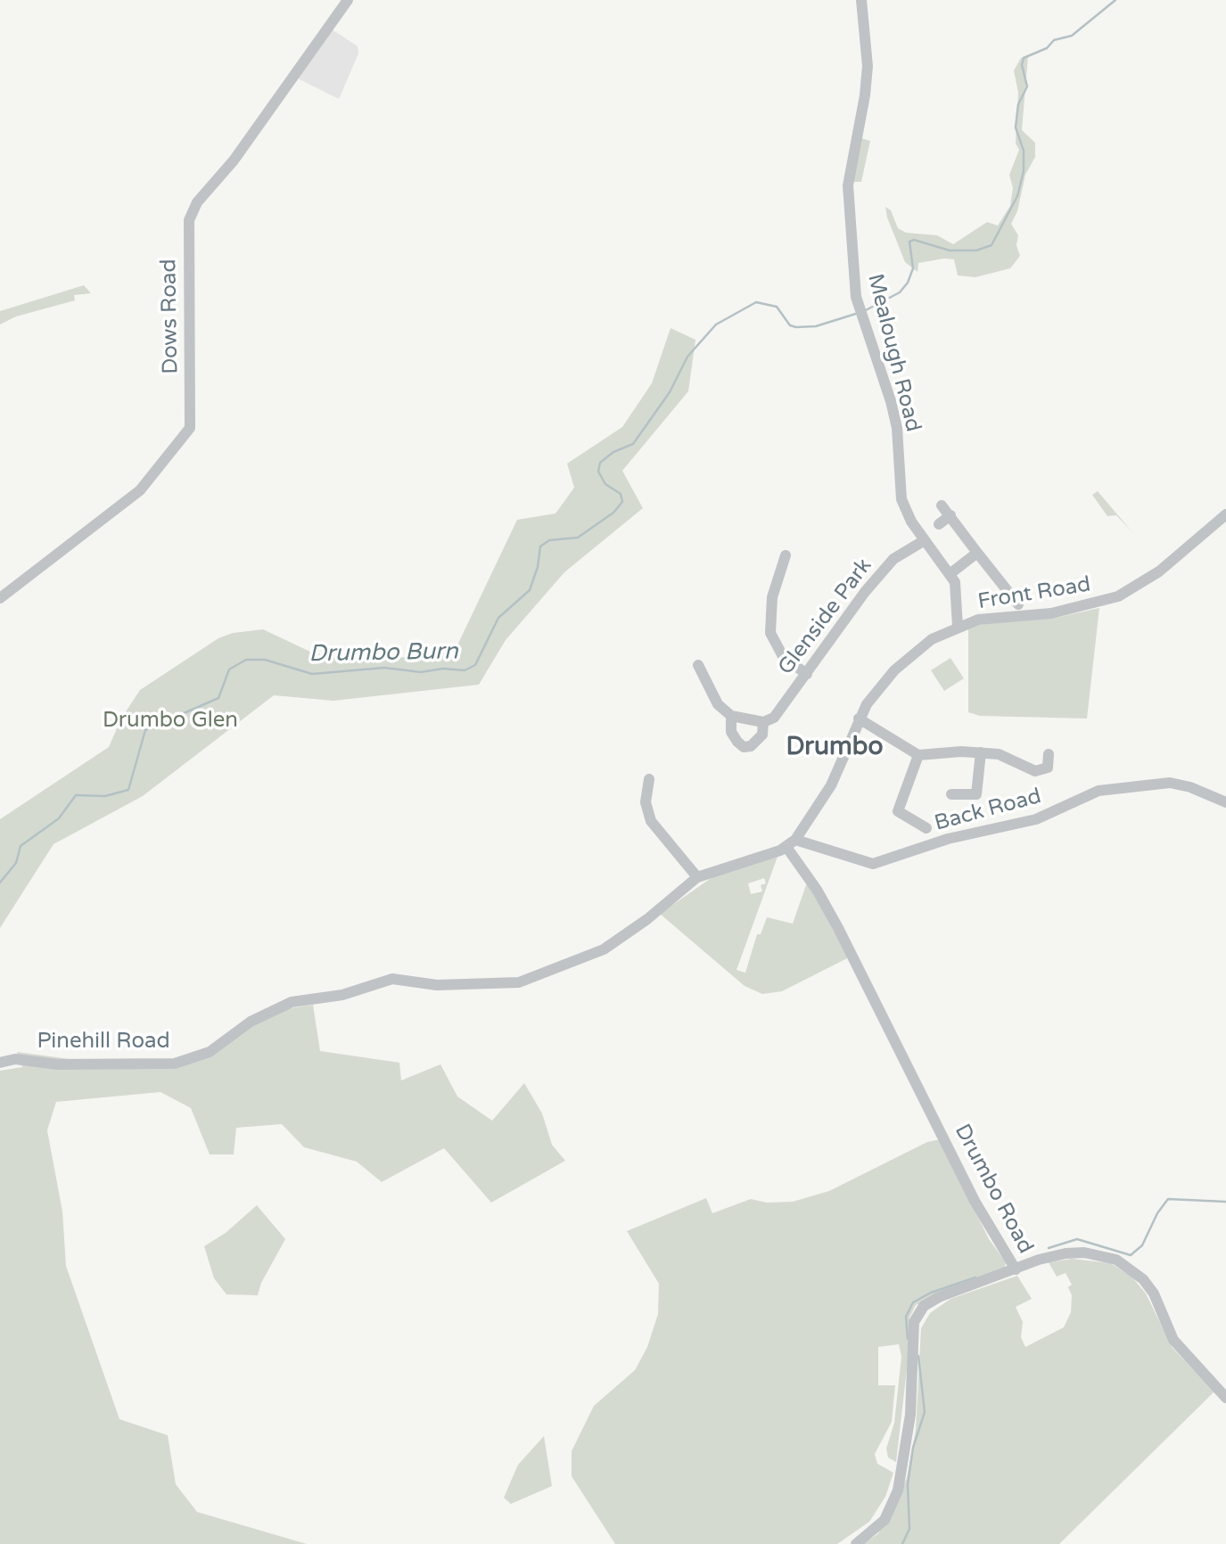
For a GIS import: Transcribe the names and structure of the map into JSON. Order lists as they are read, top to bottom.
{
  "streets": {
    "street": [
      "Dows Road",
      "Mealough Road",
      "Front Road",
      "Glenside Park",
      "Back Road",
      "Pinehill Road",
      "Drumbo Road"
    ]
  },
  "crossings": [
    ["Mealough Road", "Front Road"],
    ["Mealough Road", "Glenside Park"],
    ["Front Road", "Back Road"],
    ["Front Road", "Pinehill Road"],
    ["Front Road", "Drumbo Road"],
    ["Back Road", "Pinehill Road"],
    ["Back Road", "Drumbo Road"],
    ["Pinehill Road", "Drumbo Road"]
  ],
  "districts": ["Drumbo"],
  "water": ["Drumbo Burn"],
  "parks": ["Drumbo Glen"]
}
